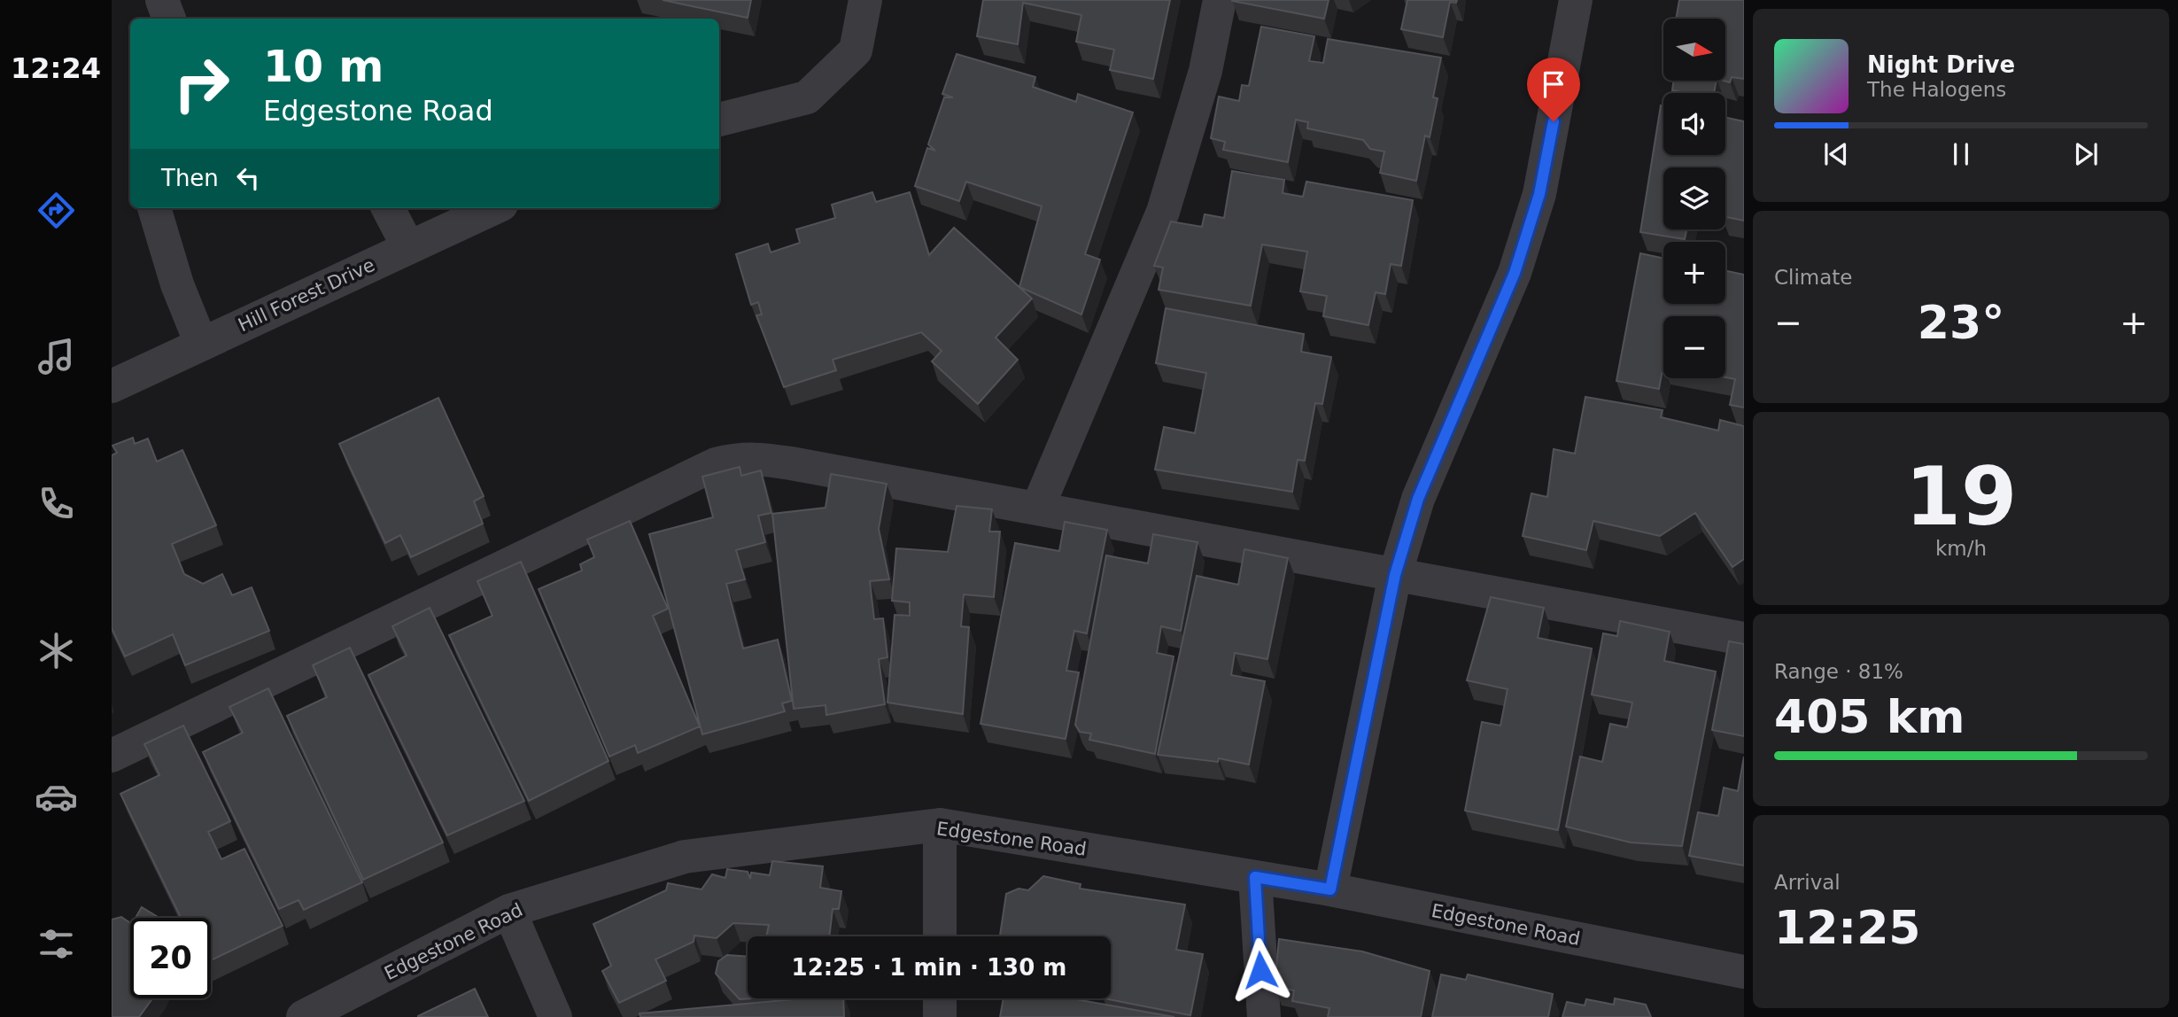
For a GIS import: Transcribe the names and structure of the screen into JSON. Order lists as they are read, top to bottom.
{
  "streets": {
    "street": ["Hill Forest Drive", "Edgestone Road"]
  },
  "north": "right",
  "page": {
    "tabs": "12:24",
    "map_buttons": ["+", "−"],
    "turn": ["10 m", "Edgestone Road"],
    "song": ["Night Drive", "The Halogens"],
    "then": "Then",
    "tile": [
      "Climate",
      ["19", "km/h"],
      ["Range · 81%", "405 km"],
      ["Arrival", "12:25"]
    ],
    "heat": ["−", "23°", "+"],
    "limit": "20",
    "trip": "12:25 · 1 min · 130 m"
  }
}
